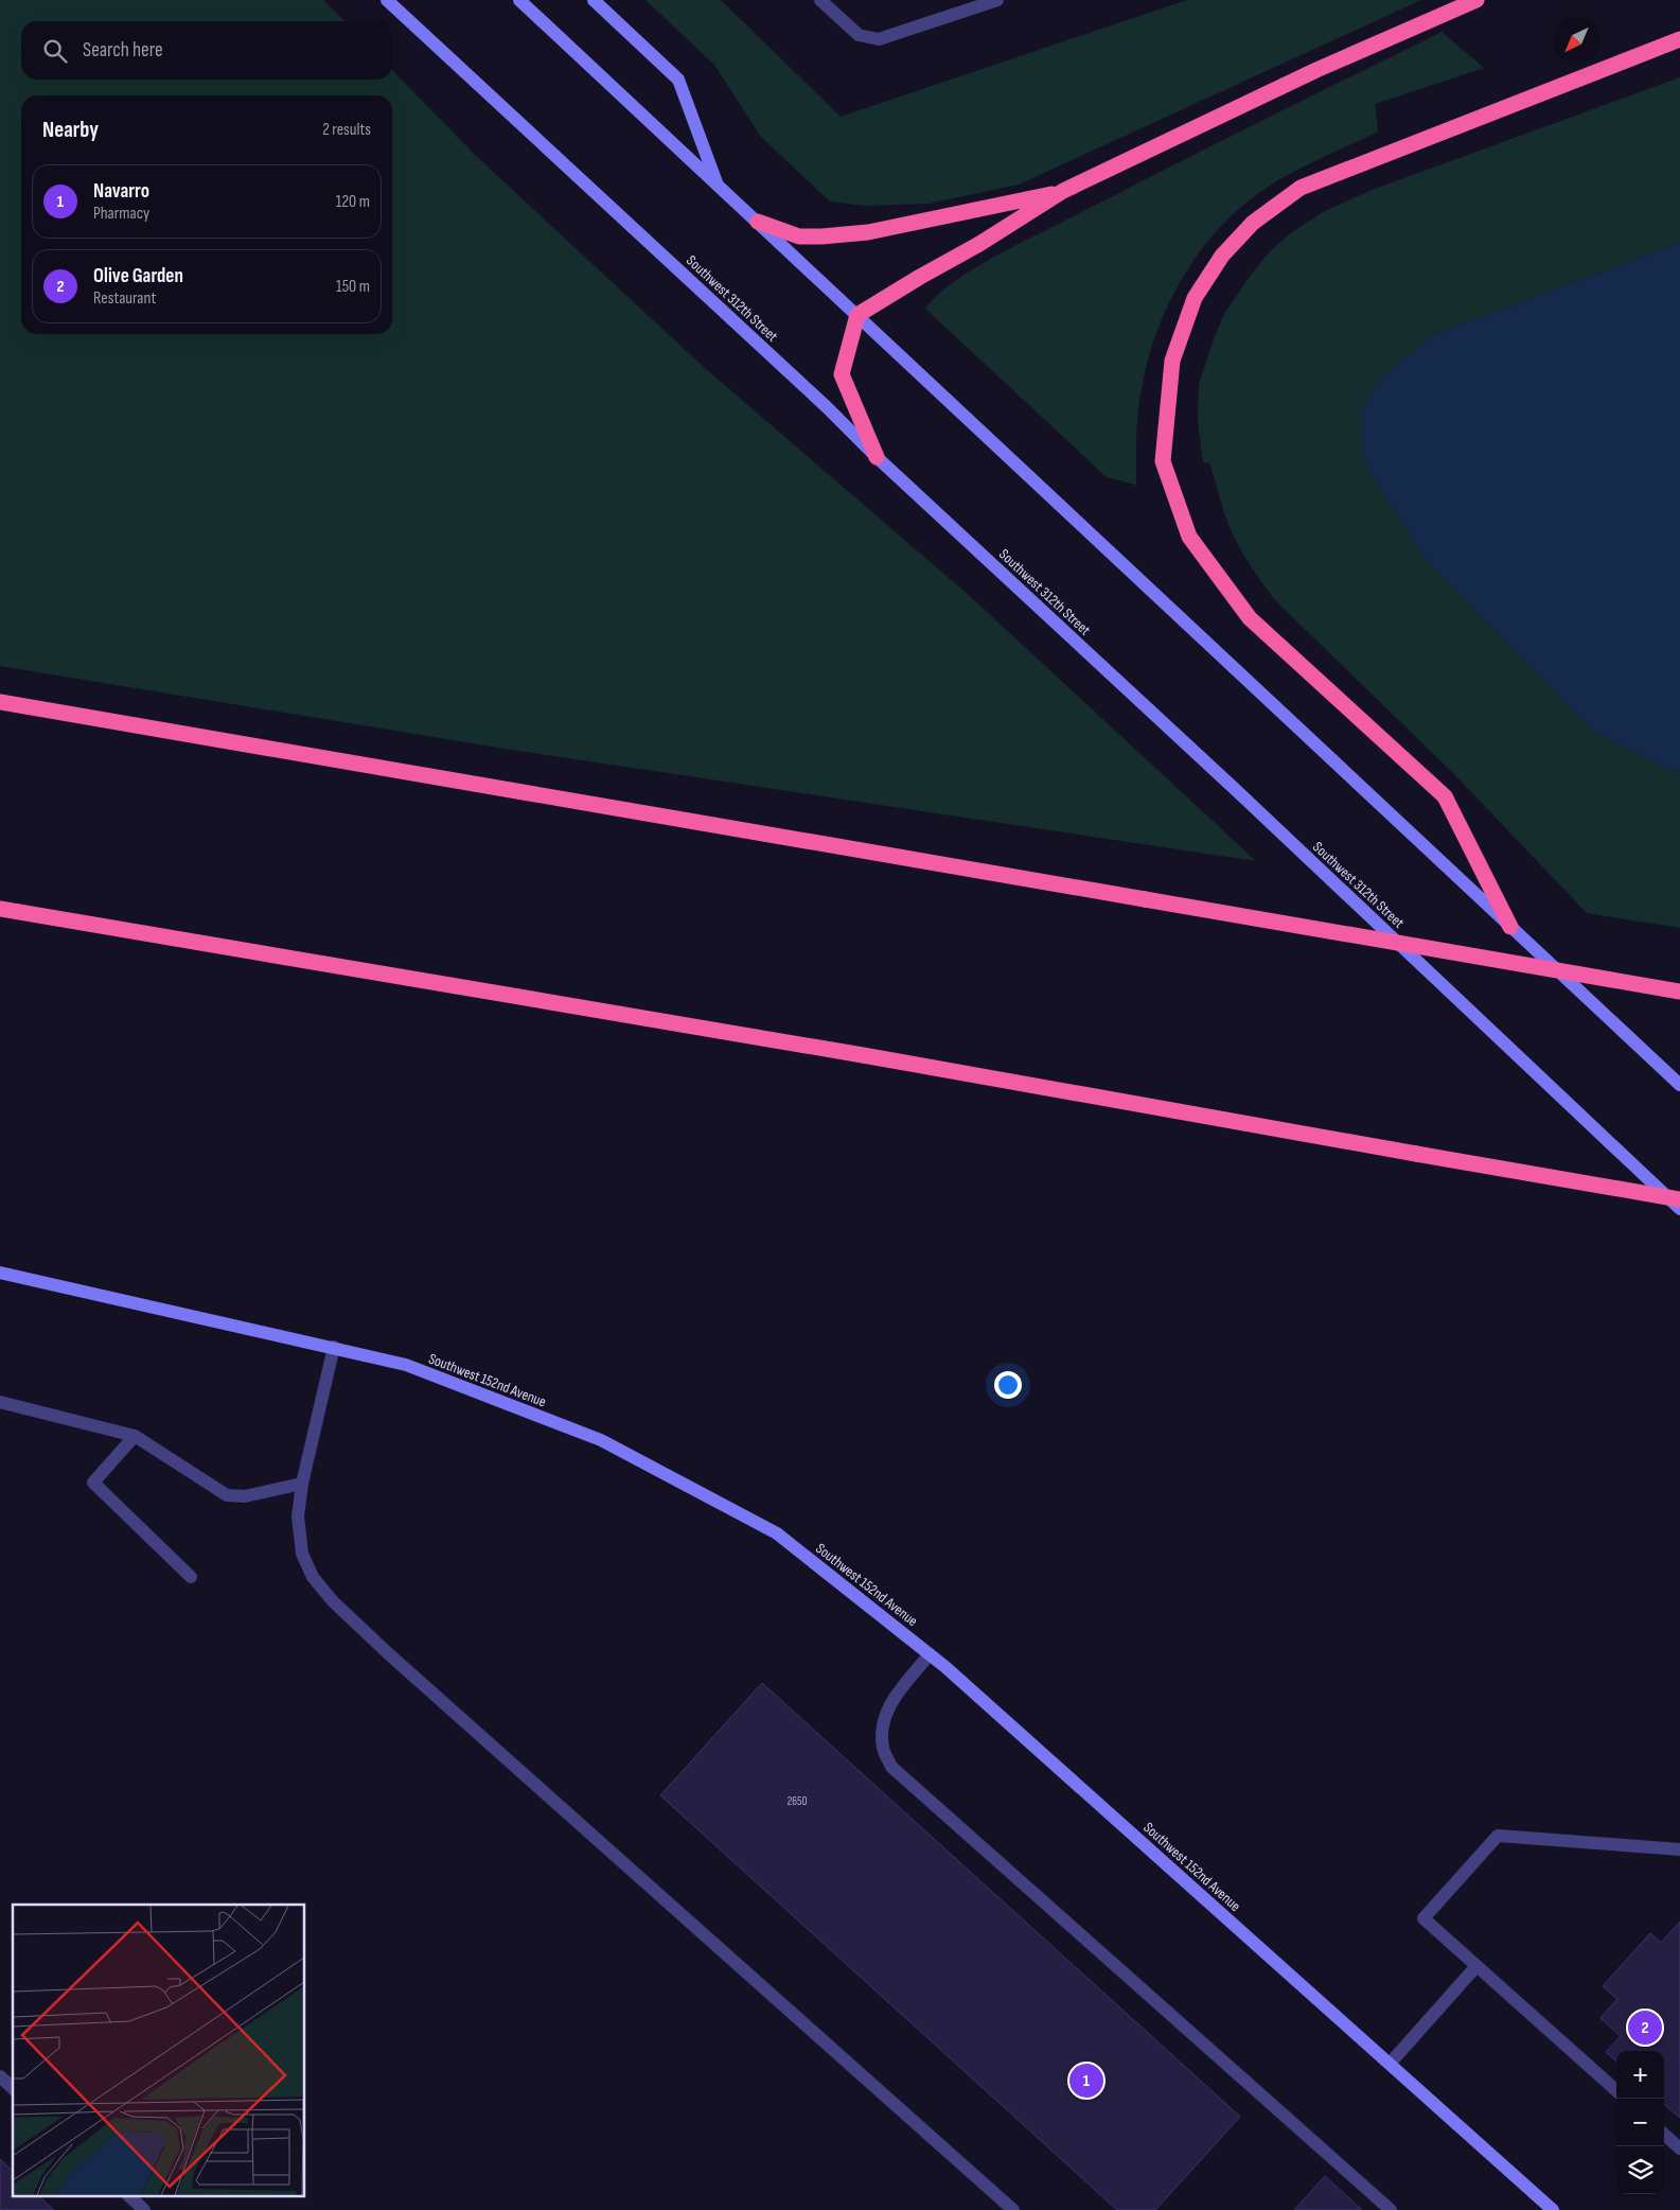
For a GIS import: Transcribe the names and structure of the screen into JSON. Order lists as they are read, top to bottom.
{
  "streets": {
    "main road": ["Southwest 312th Street", "Southwest 152nd Avenue"]
  },
  "house_numbers": ["2650"],
  "north": "bottom left",
  "page": {
    "search": "Search here",
    "heading": ["Nearby", "2 results"],
    "list": [
      {
        "mark": "1",
        "name": "Navarro",
        "note": "Pharmacy",
        "value": "120 m"
      },
      {
        "mark": "2",
        "name": "Olive Garden",
        "note": "Restaurant",
        "value": "150 m"
      }
    ],
    "pins": ["2", "1"],
    "map_buttons": ["+", "−"]
  }
}
